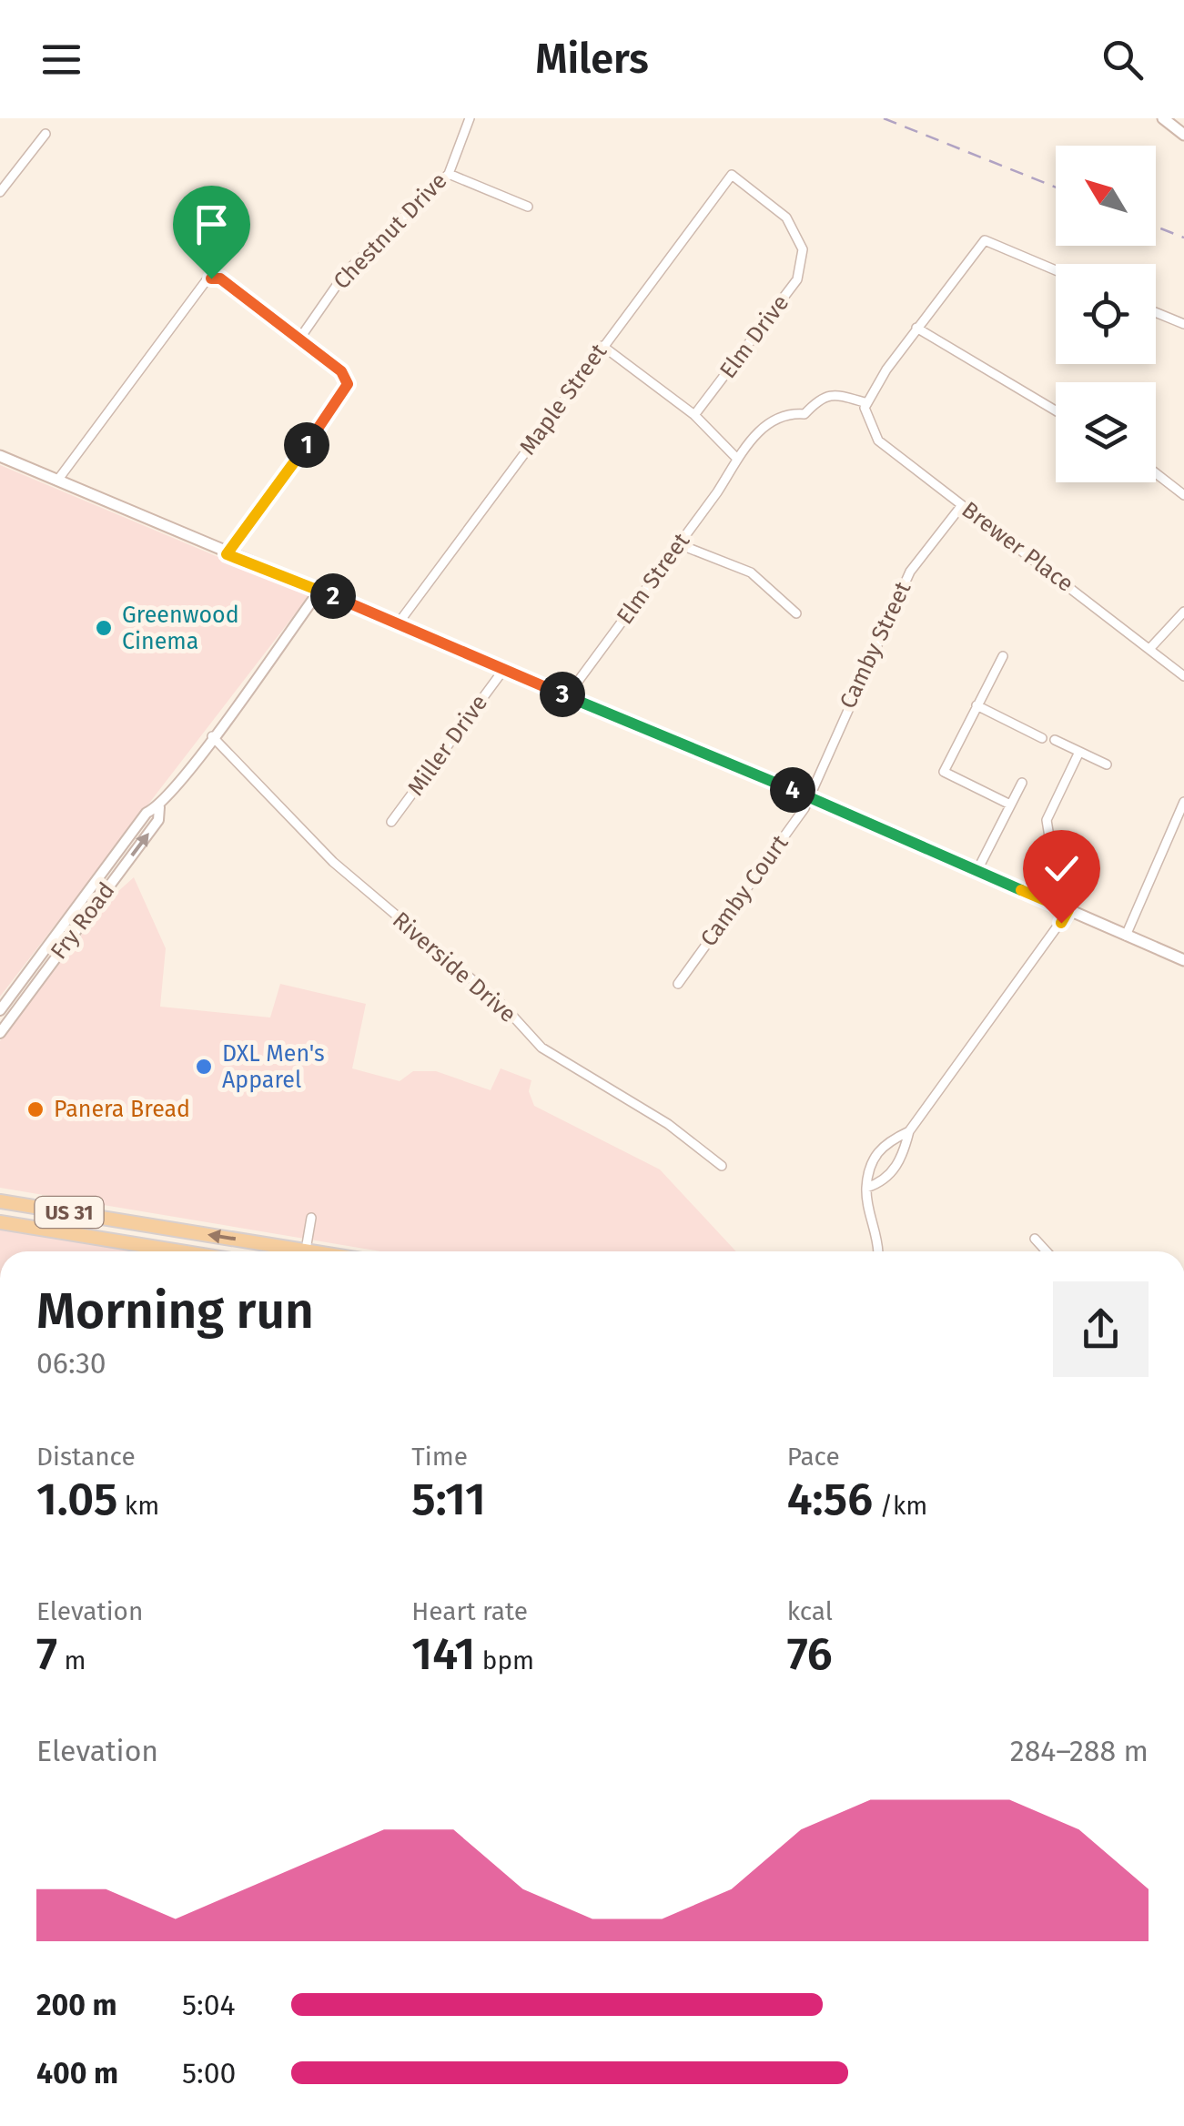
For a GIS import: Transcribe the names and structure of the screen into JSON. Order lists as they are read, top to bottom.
{
  "streets": {
    "main road": ["US 31"],
    "street": [
      "Chestnut Drive",
      "Elm Drive",
      "Maple Street",
      "Brewer Place",
      "Elm Street",
      "Camby Street",
      "Miller Drive",
      "Camby Court",
      "Fry Road",
      "Riverside Drive"
    ]
  },
  "crossings": [
    ["Elm Drive", "Maple Street"],
    ["Brewer Place", "Elm Street"],
    ["Brewer Place", "Camby Street"],
    ["Camby Street", "Camby Court"],
    ["Fry Road", "Riverside Drive"]
  ],
  "places": ["Greenwood Cinema", "DXL Men's Apparel", "Panera Bread"],
  "north": "top left",
  "page": {
    "header": "Milers",
    "pins": [
      "1",
      "2",
      "3",
      "4"
    ],
    "heading": ["Morning run", "06:30"],
    "stats": [
      ["Distance", "1.05 km"],
      ["Time", "5:11"],
      ["Pace", "4:56 /km"],
      ["Elevation", "7 m"],
      ["Heart rate", "141 bpm"],
      ["kcal", "76"]
    ],
    "chart": ["Elevation", "284–288 m"],
    "list": [
      {
        "name": "200 m",
        "note": "5:04"
      },
      {
        "name": "400 m",
        "note": "5:00"
      }
    ]
  }
}
